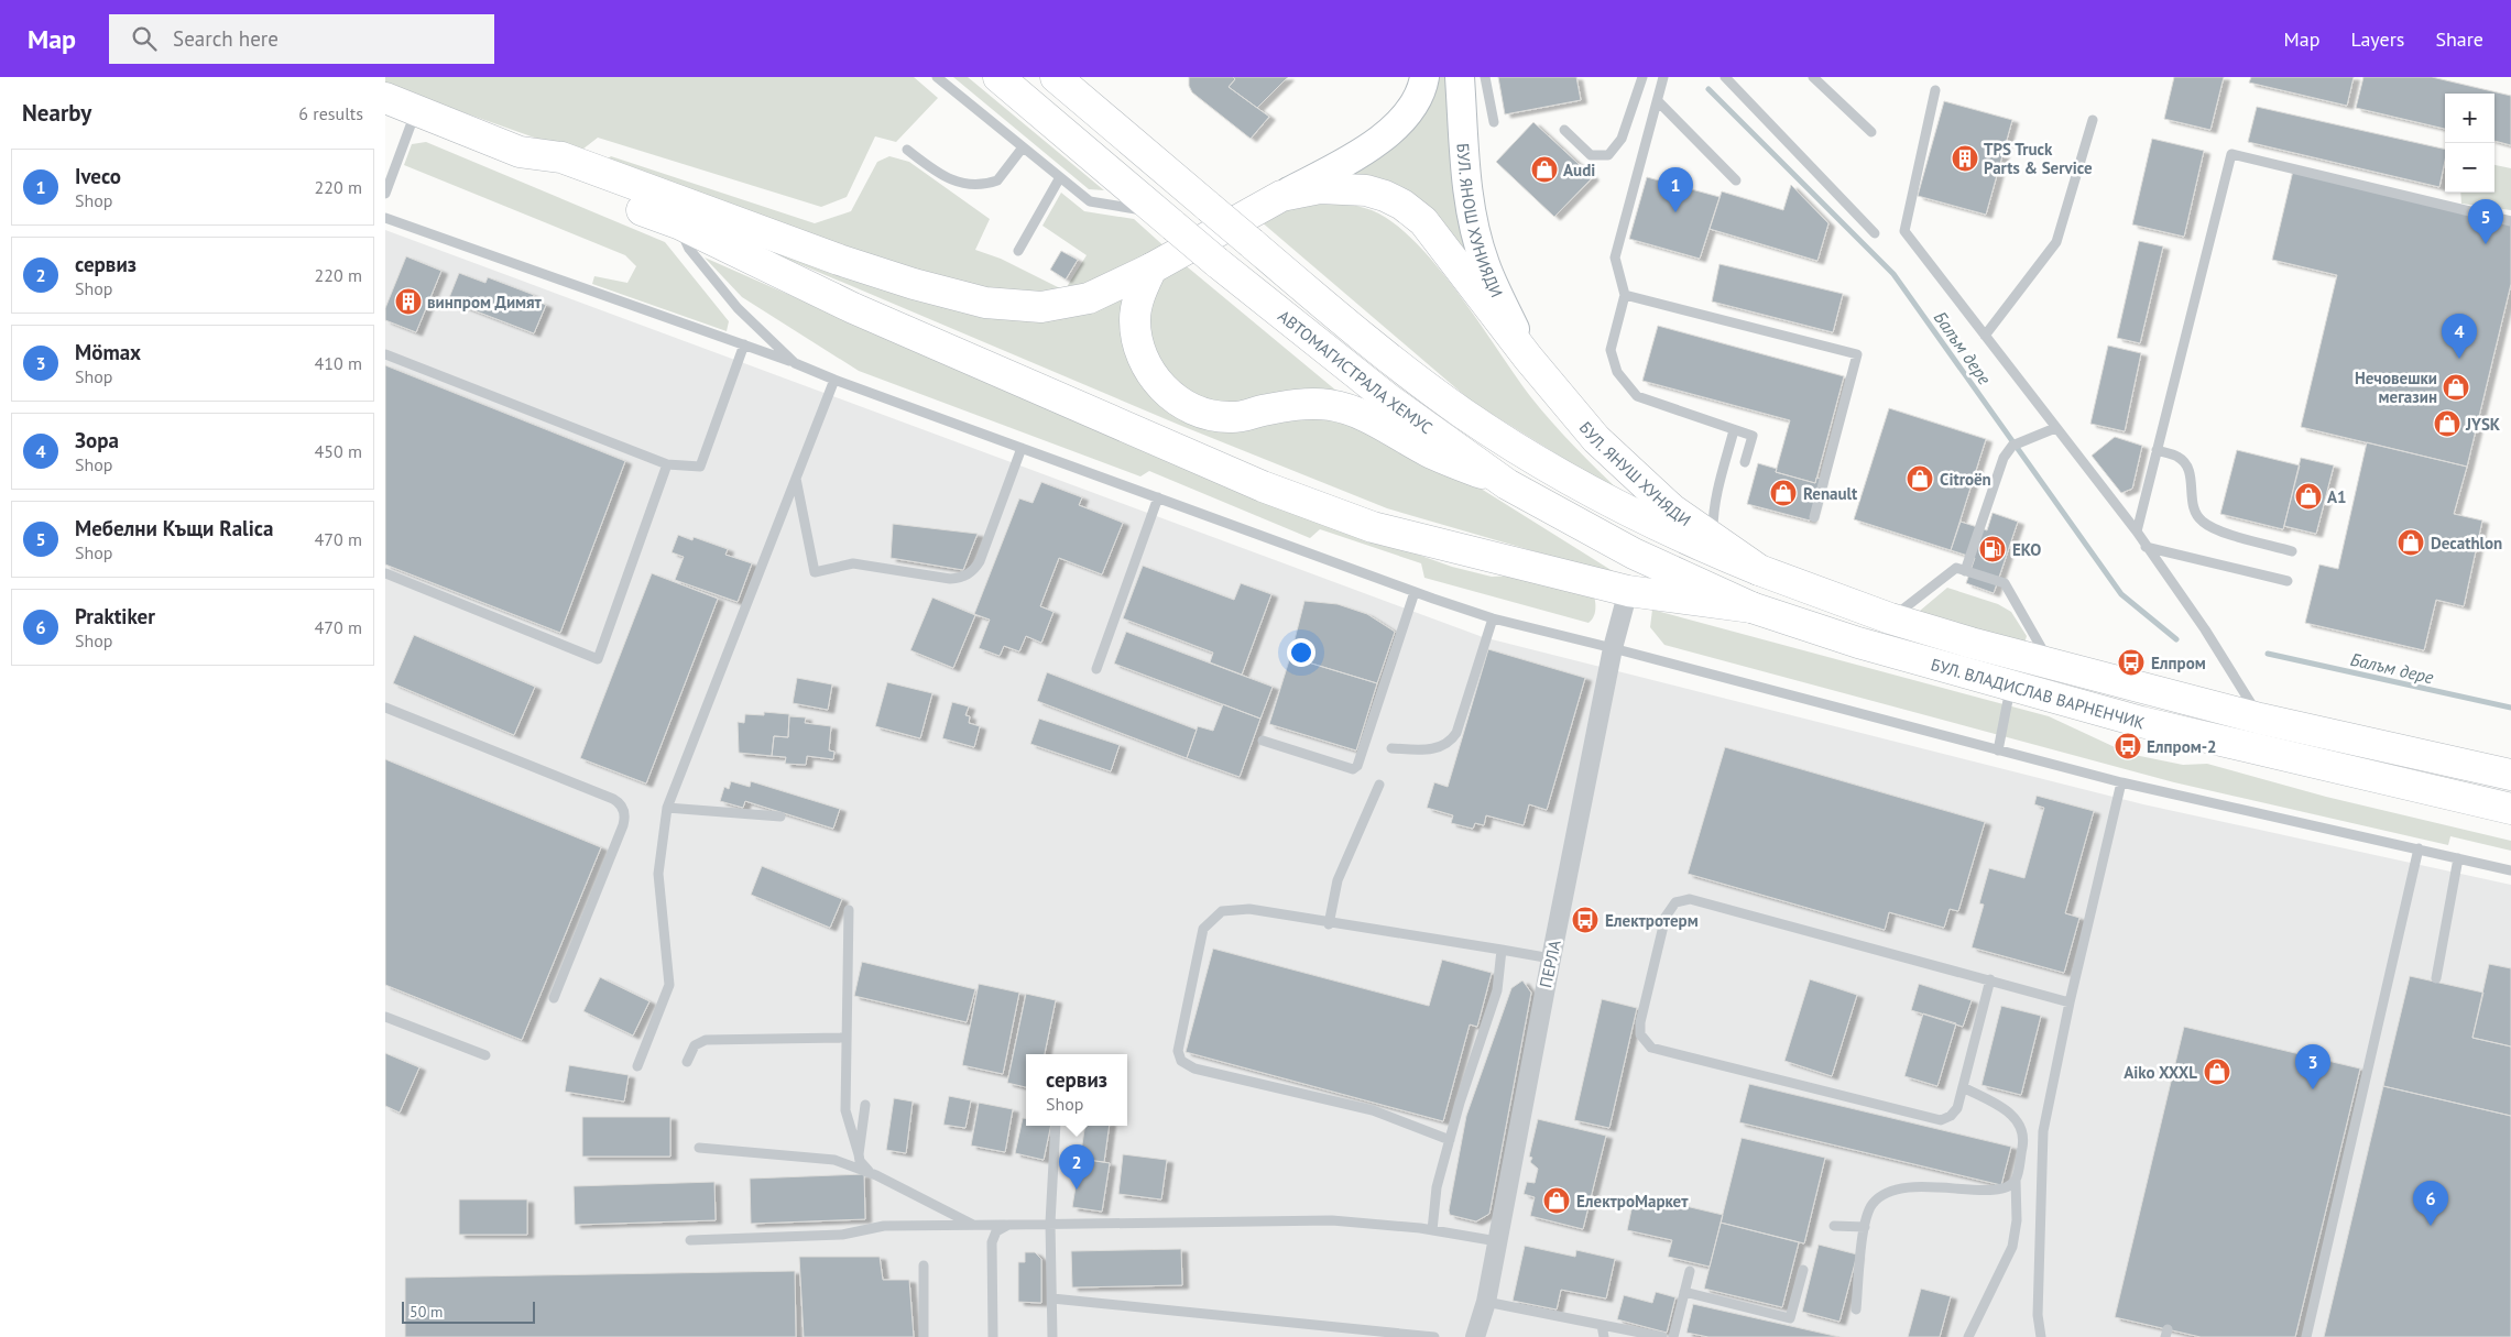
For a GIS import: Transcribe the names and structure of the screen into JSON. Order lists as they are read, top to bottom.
{
  "streets": {
    "main road": ["АВТОМАГИСТРАЛА ХЕМУС", "БУЛ. ЯНУШ ХУНЯДИ", "БУЛ. ВЛАДИСЛАВ ВАРНЕНЧИК"],
    "street": ["БУЛ. ЯНОШ ХУНИЯДИ", "ПЕРЛА"]
  },
  "crossings": [
    ["БУЛ. ЯНОШ ХУНИЯДИ", "БУЛ. ЯНУШ ХУНЯДИ"],
    ["АВТОМАГИСТРАЛА ХЕМУС", "БУЛ. ЯНУШ ХУНЯДИ"],
    ["АВТОМАГИСТРАЛА ХЕМУС", "БУЛ. ВЛАДИСЛАВ ВАРНЕНЧИК"],
    ["БУЛ. ЯНУШ ХУНЯДИ", "БУЛ. ВЛАДИСЛАВ ВАРНЕНЧИК"],
    ["БУЛ. ВЛАДИСЛАВ ВАРНЕНЧИК", "ПЕРЛА"]
  ],
  "water": ["Балъм дере"],
  "places": {
    "building": ["TPS Truck Parts & Service", "винпром Димят"],
    "shop": [
      "Audi",
      "Нечовешки мегазин",
      "JYSK",
      "Citroën",
      "Renault",
      "A1",
      "Decathlon",
      "Aiko XXXL",
      "ЕлектроМаркет"
    ],
    "fuel station": ["EKO"],
    "bus stop": ["Елпром", "Елпром-2", "Електротерм"]
  },
  "scale_bar": "50 m",
  "page": {
    "header": "Map",
    "search": "Search here",
    "nav": ["Map", "Layers", "Share"],
    "heading": ["Nearby", "6 results"],
    "map_buttons": ["+", "−"],
    "list": [
      {
        "mark": "1",
        "name": "Iveco",
        "note": "Shop",
        "value": "220 m"
      },
      {
        "mark": "2",
        "name": "сервиз",
        "note": "Shop",
        "value": "220 m"
      },
      {
        "mark": "3",
        "name": "Mömax",
        "note": "Shop",
        "value": "410 m"
      },
      {
        "mark": "4",
        "name": "Зора",
        "note": "Shop",
        "value": "450 m"
      },
      {
        "mark": "5",
        "name": "Мебелни Къщи Ralica",
        "note": "Shop",
        "value": "470 m"
      },
      {
        "mark": "6",
        "name": "Praktiker",
        "note": "Shop",
        "value": "470 m"
      }
    ],
    "pins": [
      "1",
      "5",
      "4",
      "3",
      "2",
      "6"
    ],
    "popup": ["сервиз", "Shop"],
    "scale": "50 m"
  }
}
